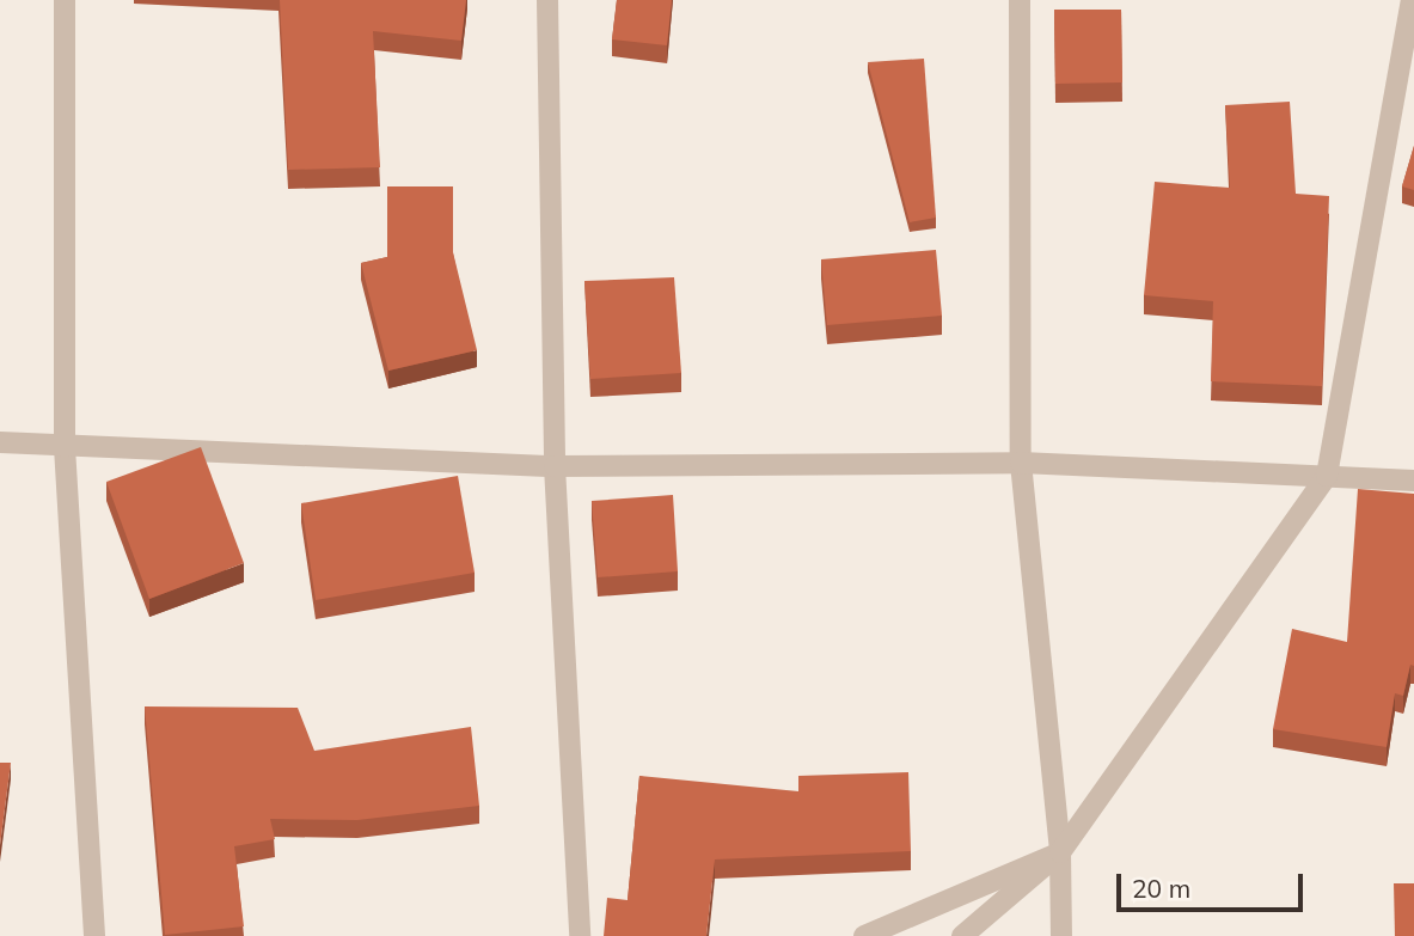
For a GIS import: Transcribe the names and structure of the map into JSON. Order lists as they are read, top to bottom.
{
  "scale_bar": "20 m"
}
